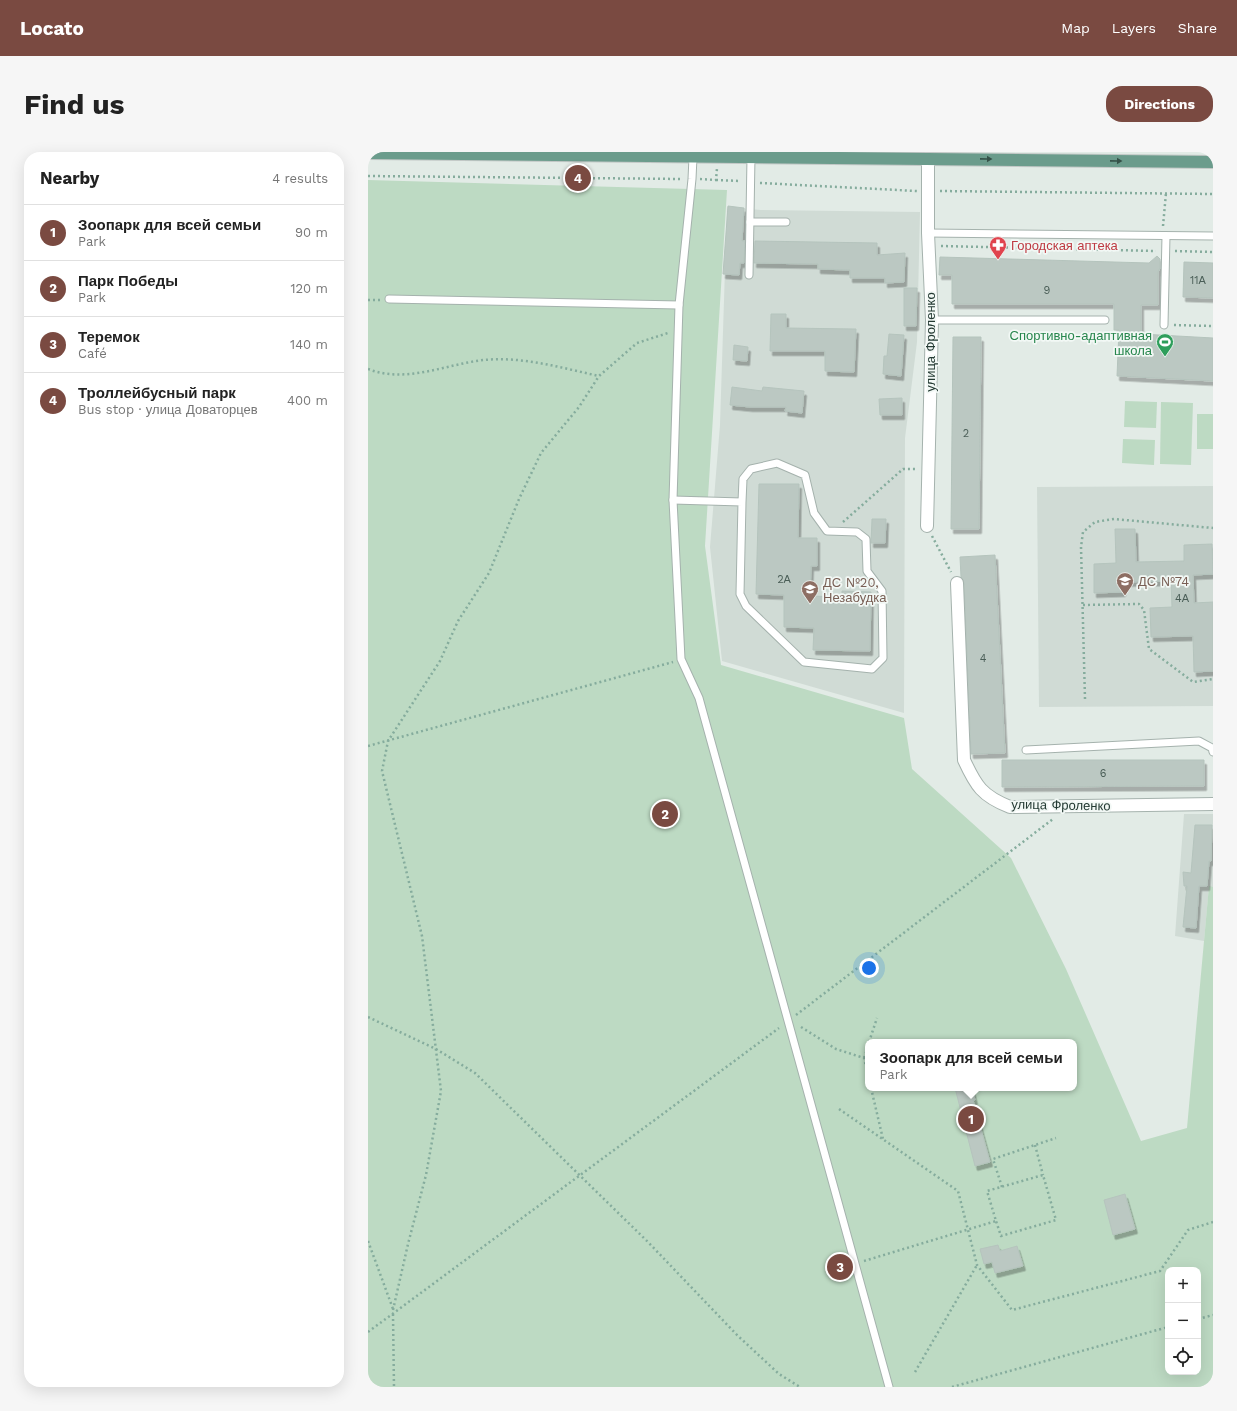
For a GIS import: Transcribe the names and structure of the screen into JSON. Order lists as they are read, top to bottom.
{
  "streets": {
    "street": ["улица Фроленко"]
  },
  "places": {
    "pharmacy": ["Городская аптека"],
    "sports": ["Спортивно-адаптивная школа"],
    "school or university": ["ДС №74", "ДС №20, Незабудка"]
  },
  "house_numbers": [
    "11А",
    "9",
    "2",
    "2А",
    "4А",
    "4",
    "6"
  ],
  "page": {
    "header": "Locato",
    "nav": ["Map", "Layers", "Share"],
    "buttons": "Directions",
    "title": "Find us",
    "heading": ["Nearby", "4 results"],
    "pins": [
      "4",
      "2",
      "1",
      "3"
    ],
    "list": [
      {
        "mark": "1",
        "name": "Зоопарк для всей семьи",
        "note": "Park",
        "value": "90 m"
      },
      {
        "mark": "2",
        "name": "Парк Победы",
        "note": "Park",
        "value": "120 m"
      },
      {
        "mark": "3",
        "name": "Теремок",
        "note": "Café",
        "value": "140 m"
      },
      {
        "mark": "4",
        "name": "Троллейбусный парк",
        "note": "Bus stop · улица Доваторцев",
        "value": "400 m"
      }
    ],
    "popup": ["Зоопарк для всей семьи", "Park"],
    "map_buttons": ["+", "−"]
  }
}
